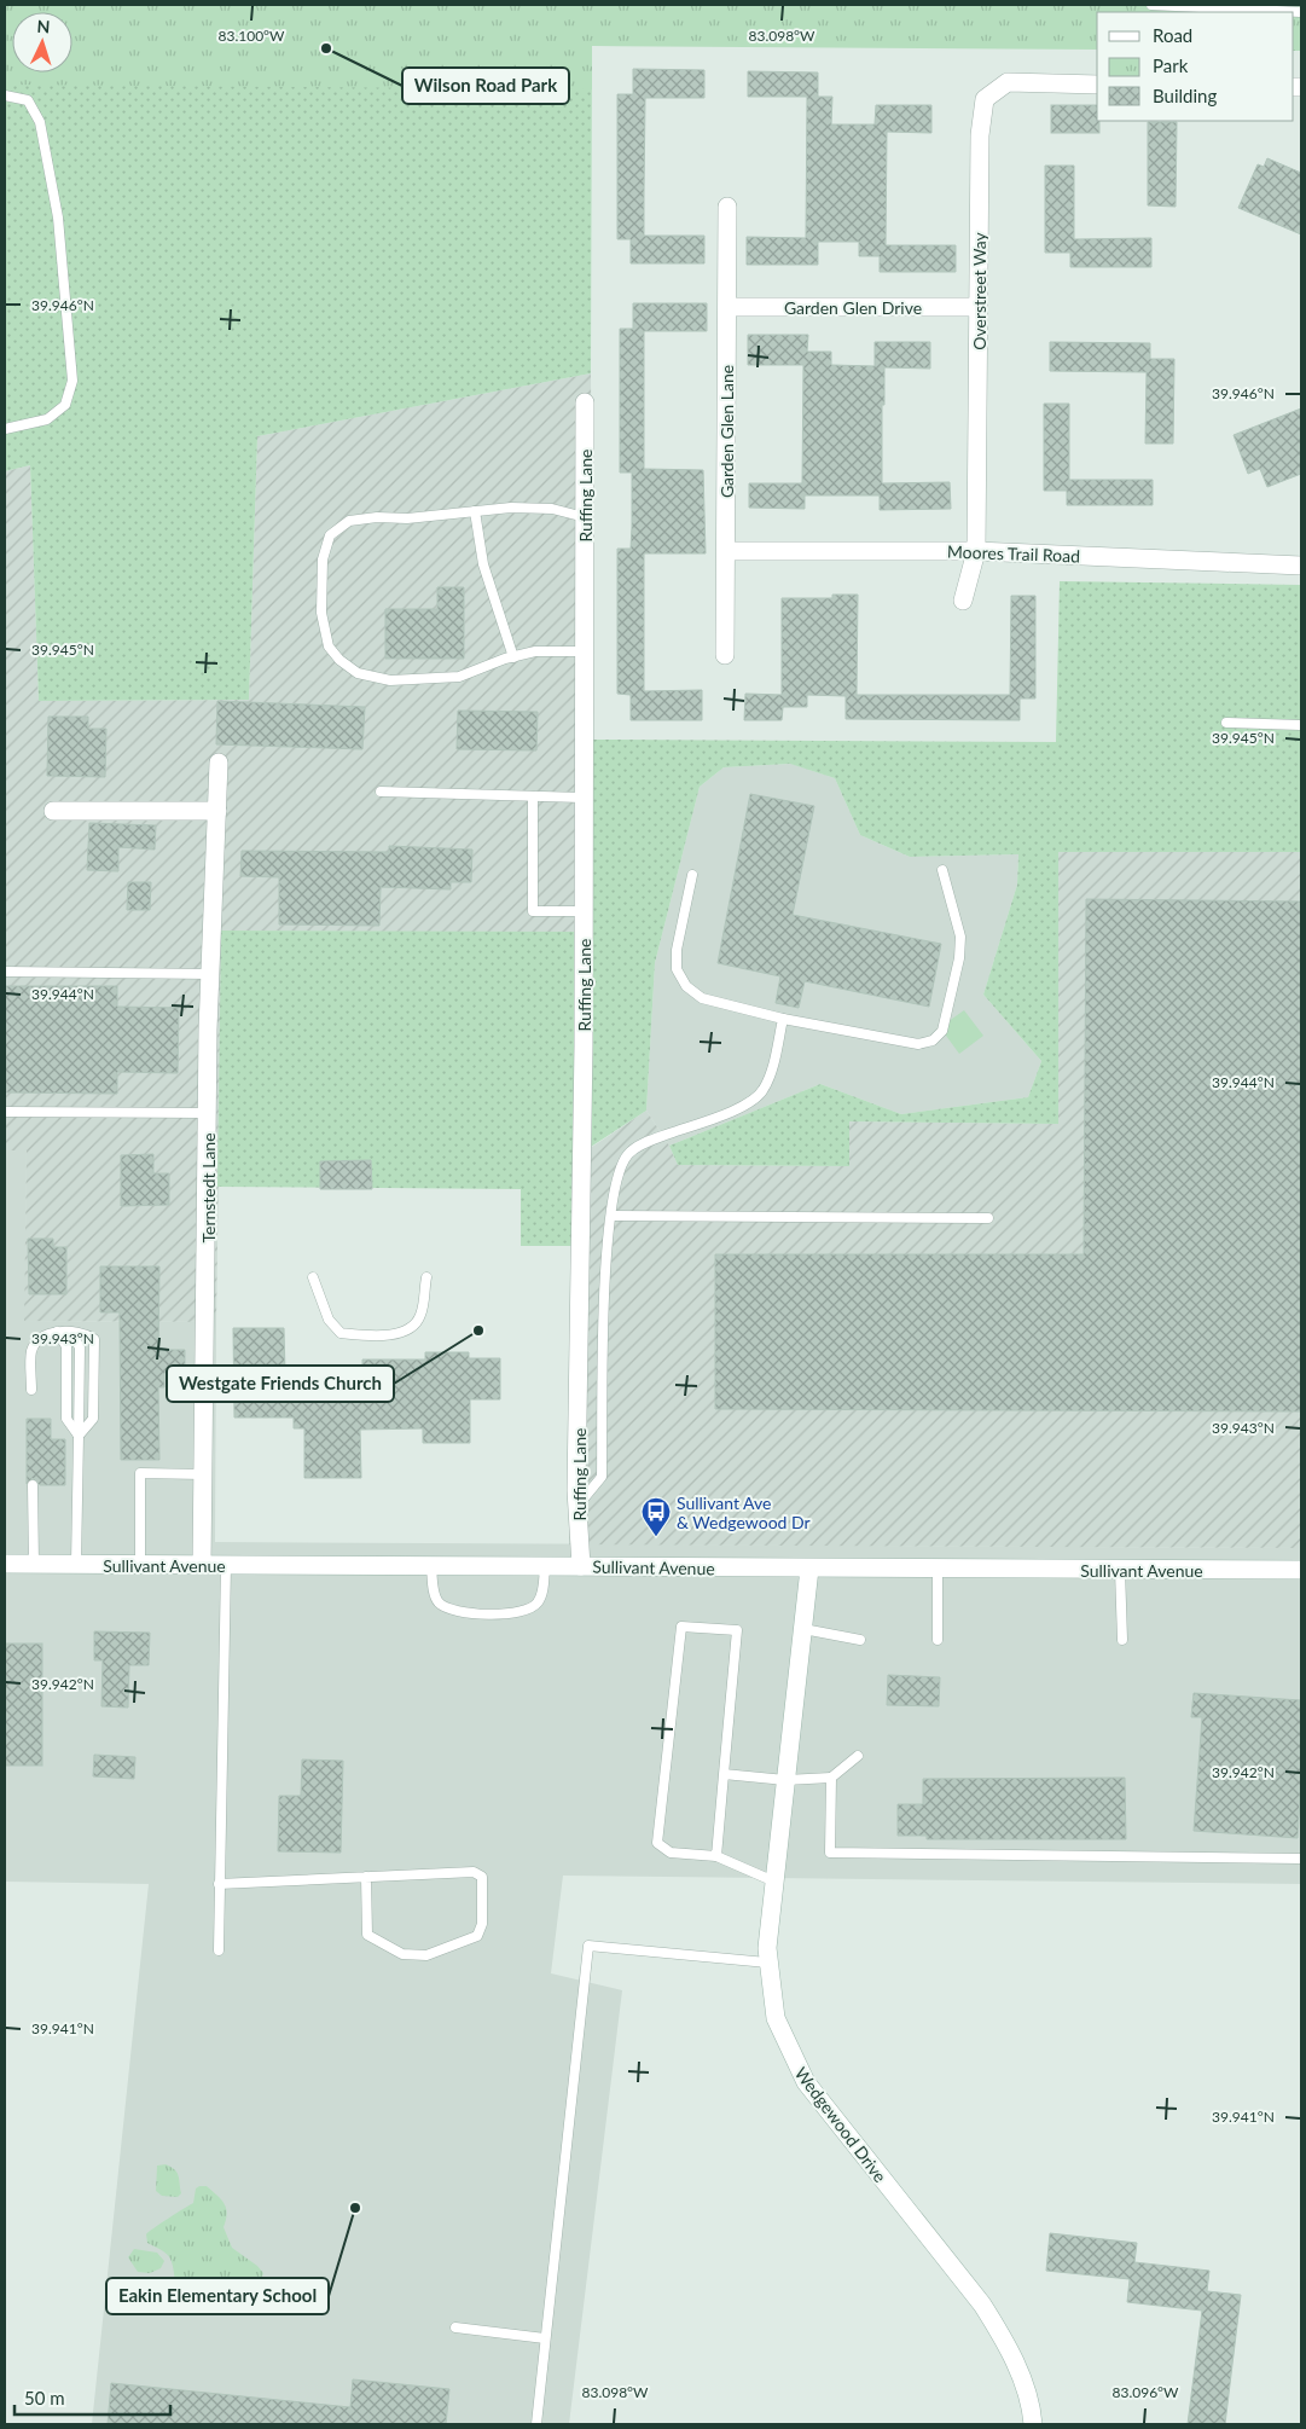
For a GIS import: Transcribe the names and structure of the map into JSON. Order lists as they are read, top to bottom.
{
  "streets": {
    "street": [
      "Overstreet Way",
      "Garden Glen Drive",
      "Garden Glen Lane",
      "Ruffing Lane",
      "Moores Trail Road",
      "Ternstedt Lane",
      "Sullivant Avenue",
      "Wedgewood Drive"
    ]
  },
  "crossings": [
    ["Overstreet Way", "Garden Glen Drive"],
    ["Overstreet Way", "Moores Trail Road"],
    ["Garden Glen Drive", "Garden Glen Lane"],
    ["Garden Glen Lane", "Moores Trail Road"],
    ["Ruffing Lane", "Sullivant Avenue"],
    ["Ternstedt Lane", "Sullivant Avenue"],
    ["Sullivant Avenue", "Wedgewood Drive"]
  ],
  "places": {
    "other": ["Wilson Road Park", "Westgate Friends Church", "Eakin Elementary School"],
    "bus stop": ["Sullivant Ave & Wedgewood Dr"]
  },
  "legend": ["Road", "Park", "Building"],
  "scale_bar": "50 m",
  "north": "top",
  "coordinates": [
    "83.100°W",
    "83.098°W",
    "39.946°N",
    "39.945°N",
    "39.944°N",
    "39.943°N",
    "39.942°N",
    "39.941°N",
    "83.096°W"
  ]
}
